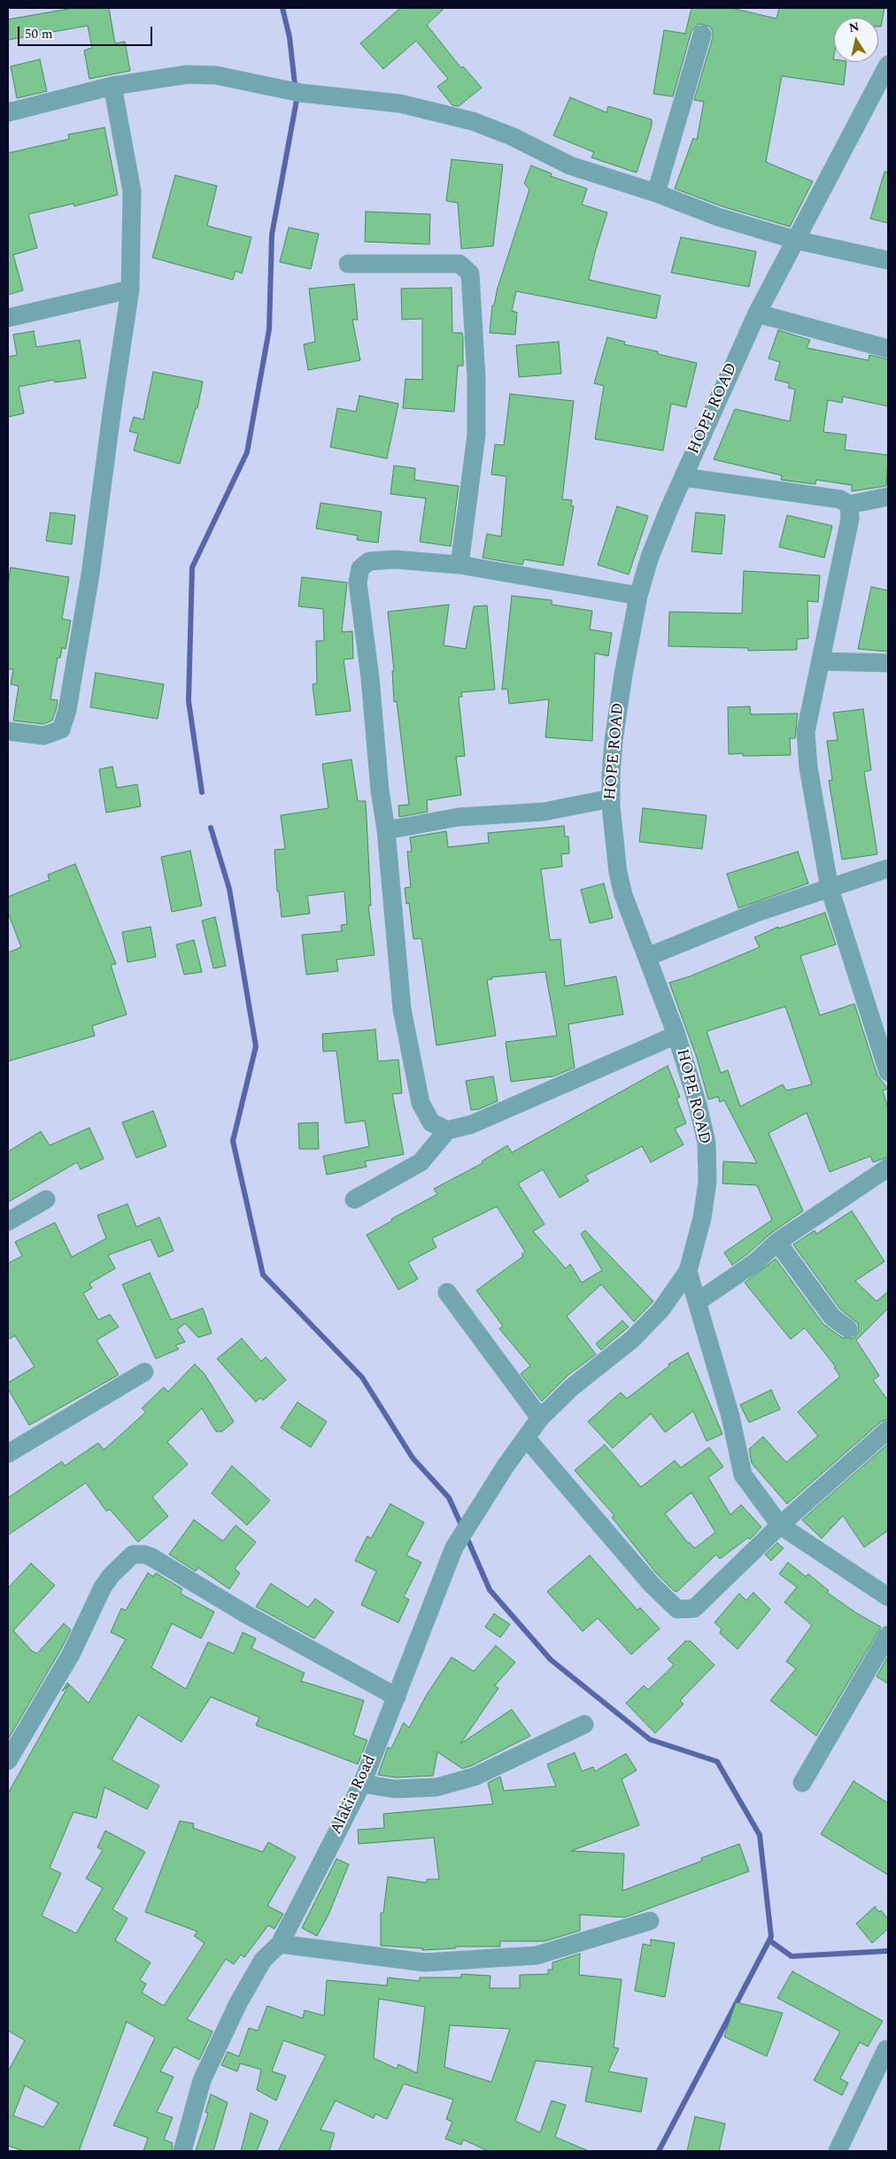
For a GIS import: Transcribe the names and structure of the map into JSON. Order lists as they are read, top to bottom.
{
  "streets": {
    "street": ["HOPE ROAD", "Alakia Road"]
  },
  "crossings": [
    ["HOPE ROAD", "Alakia Road"]
  ],
  "scale_bar": "50 m",
  "north": "top"
}
